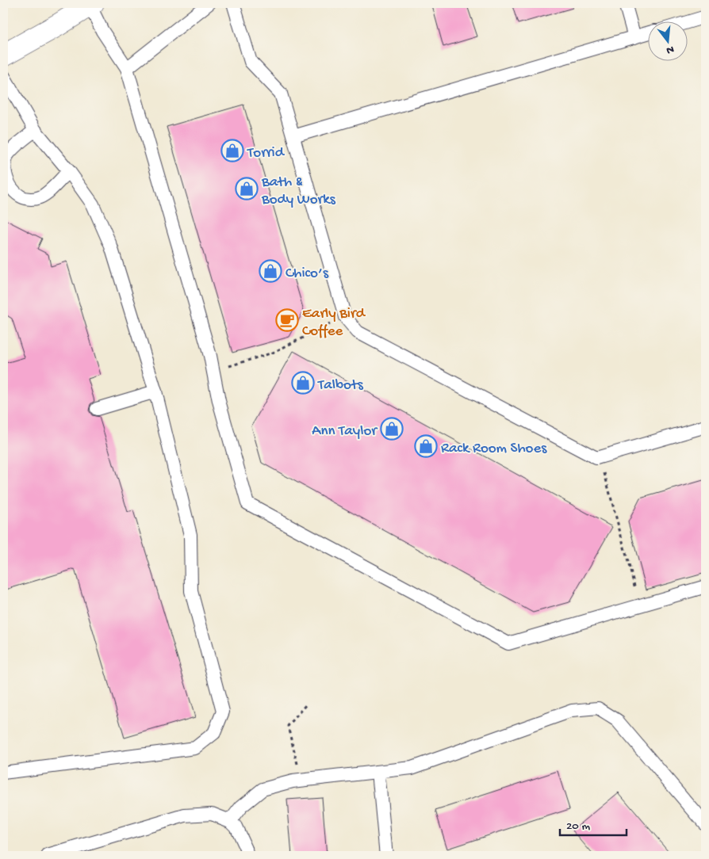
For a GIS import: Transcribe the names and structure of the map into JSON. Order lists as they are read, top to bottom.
{
  "places": {
    "shop": [
      "Torrid",
      "Bath & Body Works",
      "Chico’s",
      "Talbots",
      "Ann Taylor",
      "Rack Room Shoes"
    ],
    "cafe": ["Early Bird Coffee"]
  },
  "scale_bar": "20 m",
  "north": "bottom"
}
